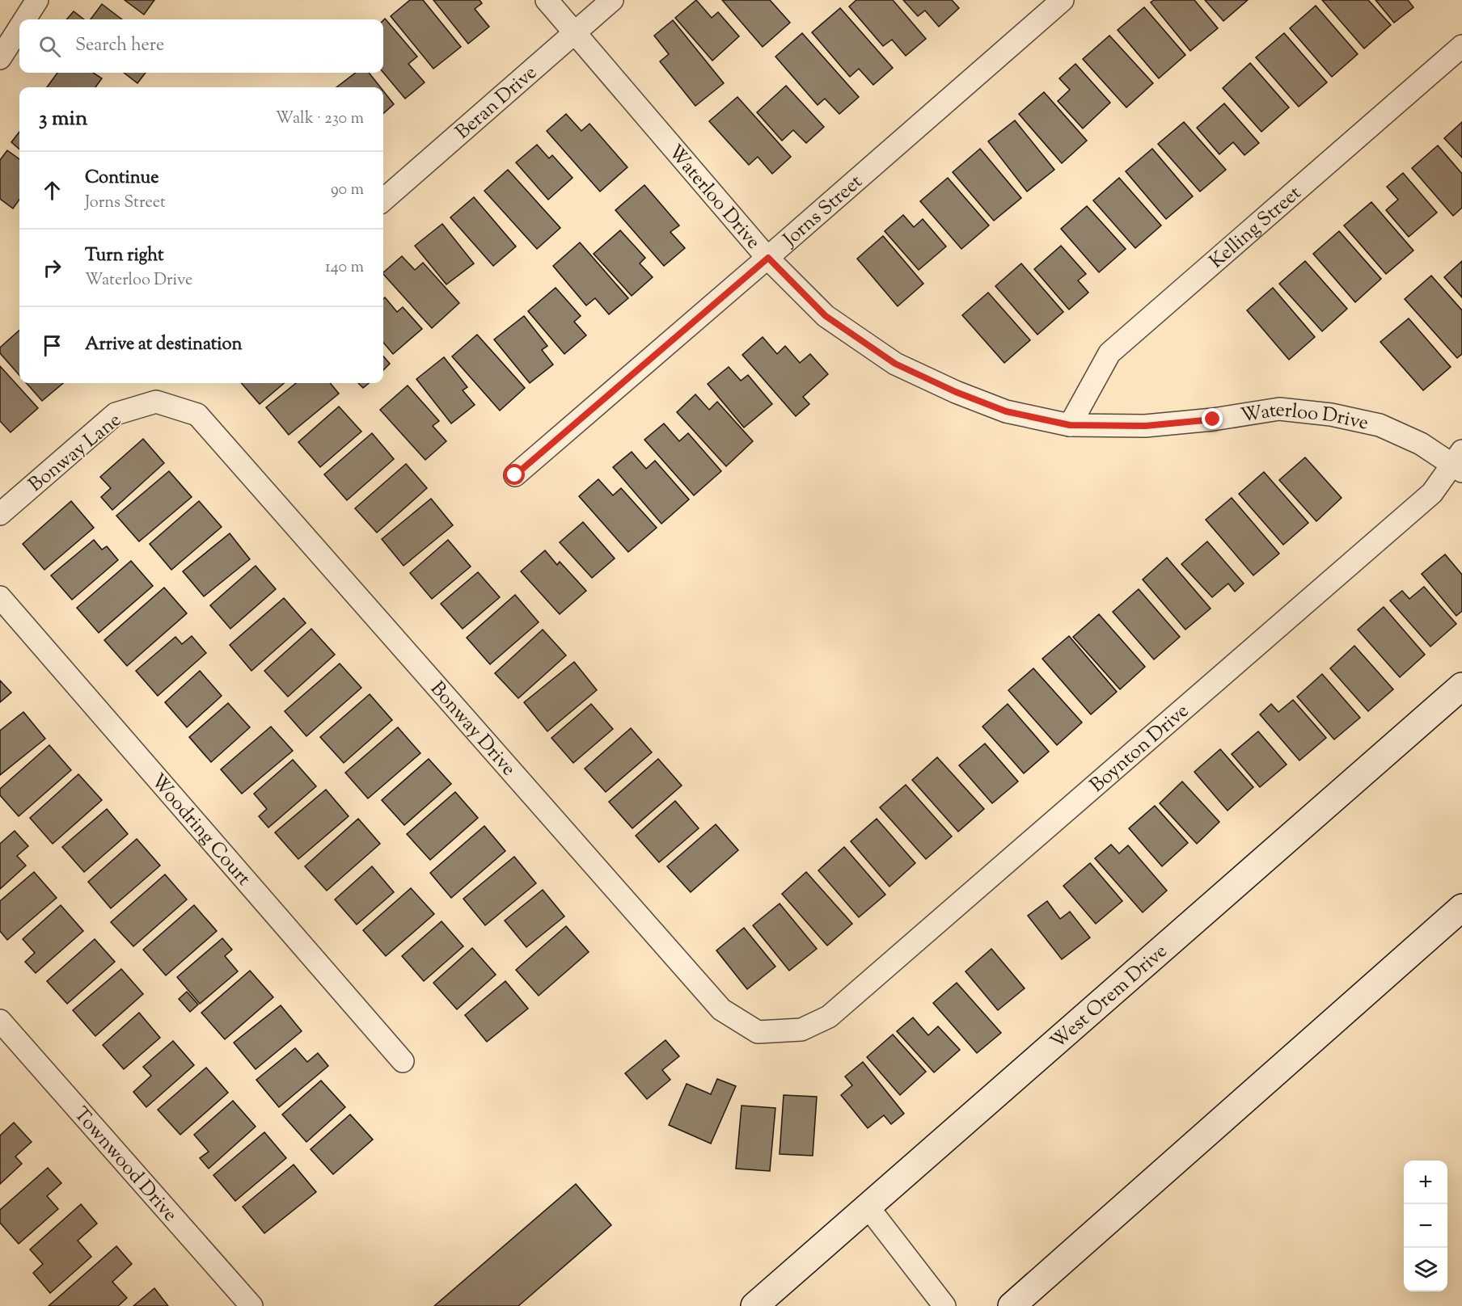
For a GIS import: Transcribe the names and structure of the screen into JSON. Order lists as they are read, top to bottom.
{
  "streets": {
    "main road": ["West Orem Drive"],
    "street": [
      "Beran Drive",
      "Waterloo Drive",
      "Jorns Street",
      "Kelling Street",
      "Bonway Lane",
      "Bonway Drive",
      "Boynton Drive",
      "Woodring Court",
      "Townwood Drive"
    ]
  },
  "crossings": [
    ["Beran Drive", "Waterloo Drive"],
    ["Waterloo Drive", "Jorns Street"],
    ["Waterloo Drive", "Kelling Street"],
    ["Waterloo Drive", "Boynton Drive"],
    ["Bonway Lane", "Bonway Drive"],
    ["Bonway Drive", "Boynton Drive"]
  ],
  "page": {
    "search": "Search here",
    "heading": ["3 min", "Walk · 230 m"],
    "list": [
      ["Continue", "Jorns Street", "90 m"],
      ["Turn right", "Waterloo Drive", "140 m"],
      "Arrive at destination"
    ],
    "map_buttons": ["+", "−"]
  }
}
